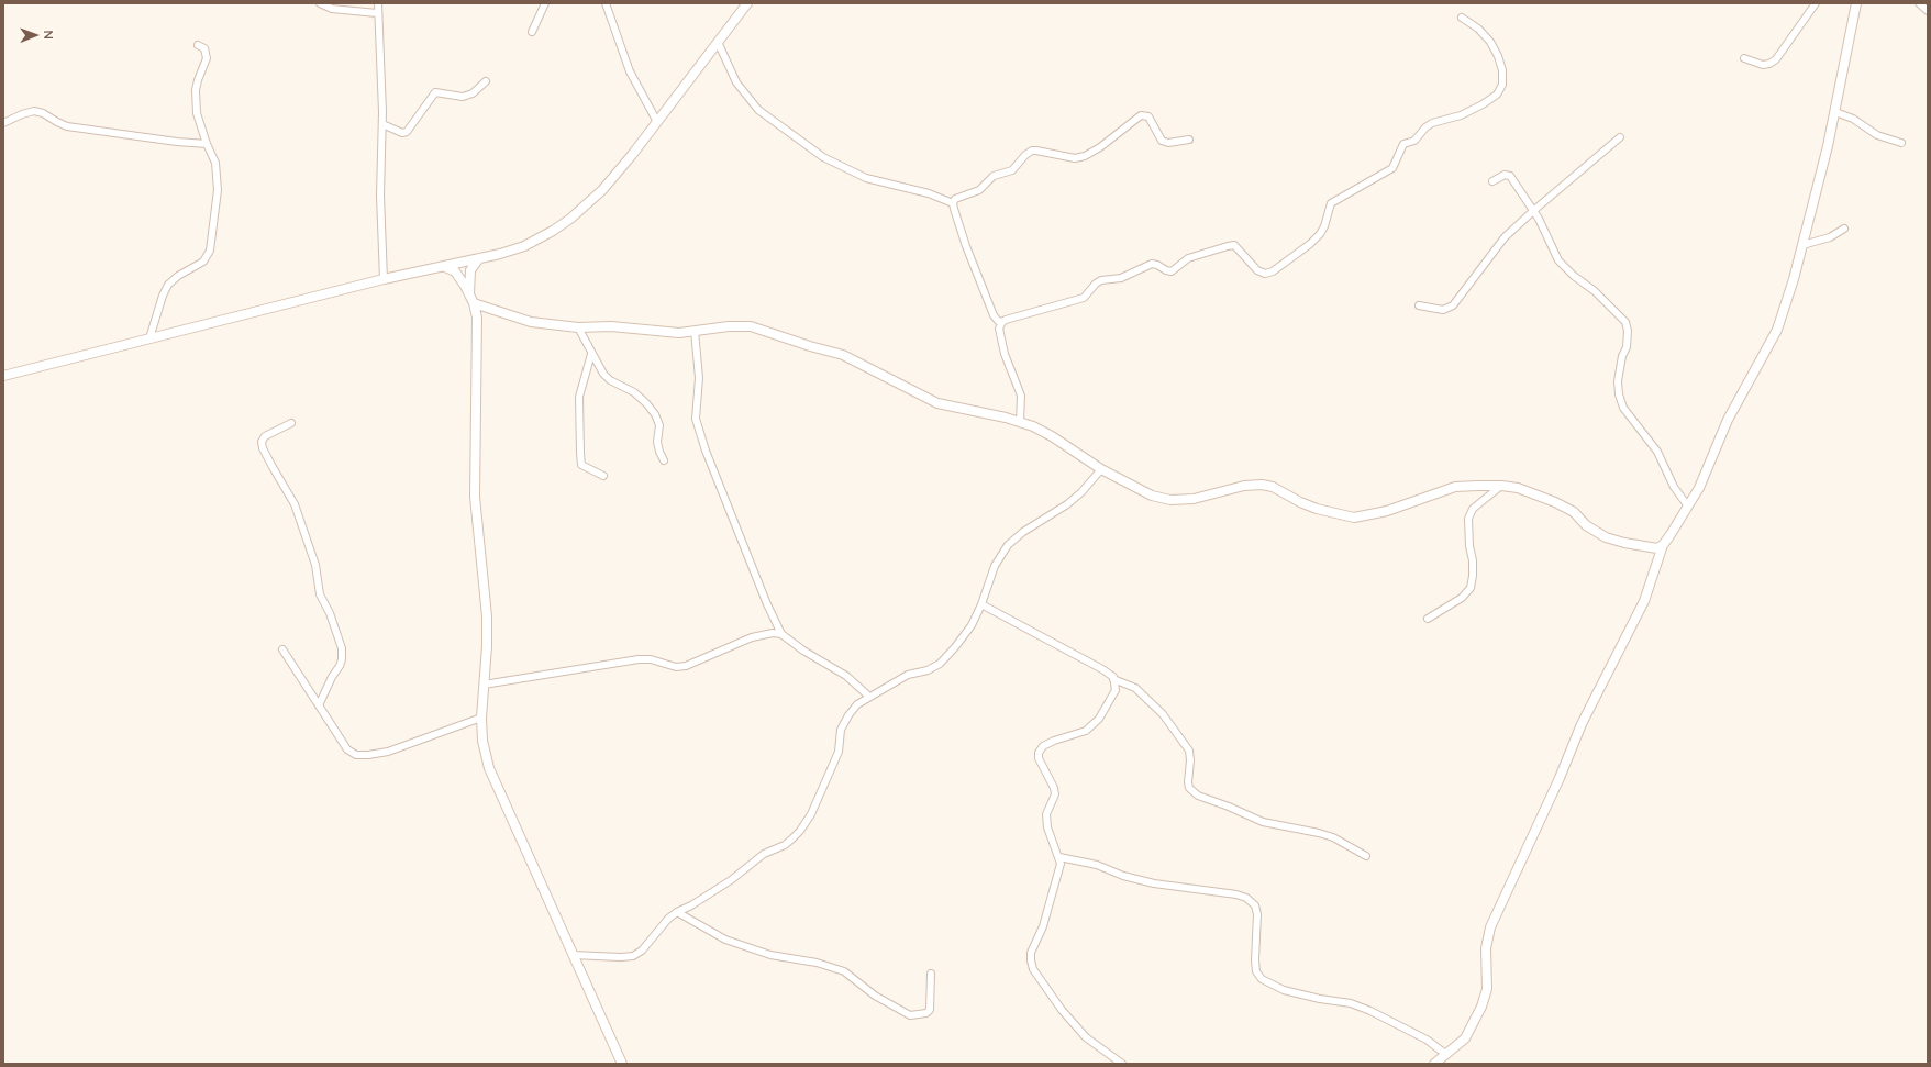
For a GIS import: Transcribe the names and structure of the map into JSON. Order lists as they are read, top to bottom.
{
  "north": "right"
}
